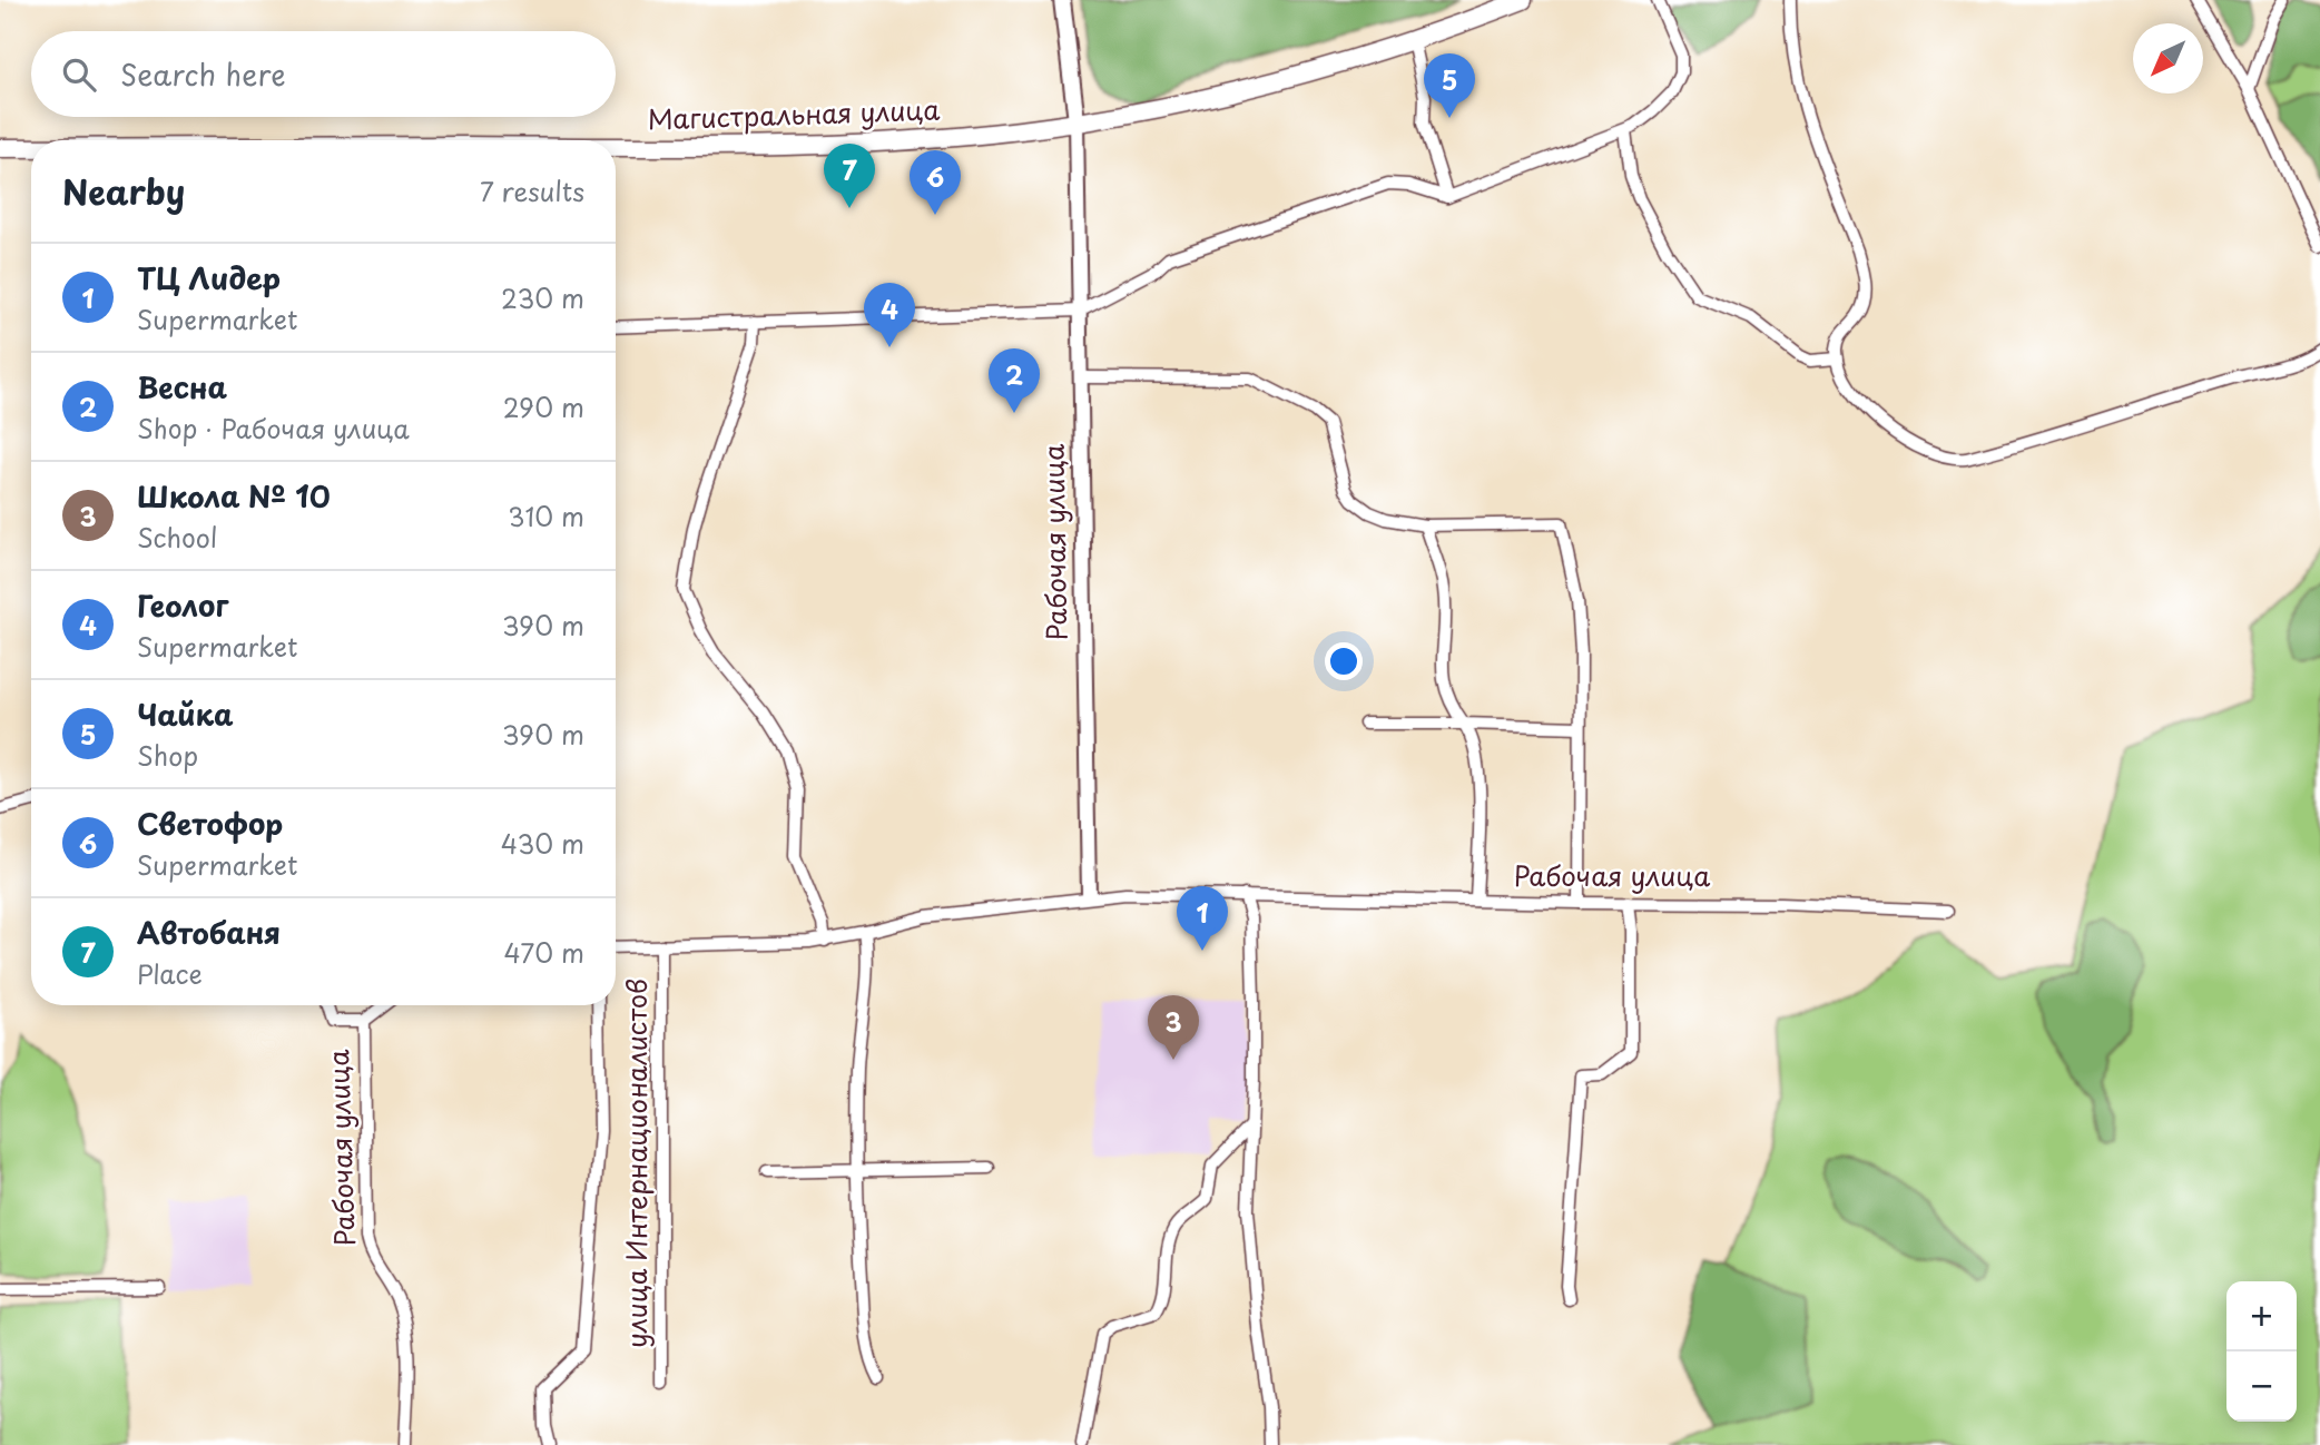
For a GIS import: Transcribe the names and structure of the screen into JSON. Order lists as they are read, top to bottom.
{
  "streets": {
    "main road": ["Магистральная улица", "Рабочая улица"],
    "street": ["улица Интернационалистов"]
  },
  "crossings": [
    ["Магистральная улица", "Рабочая улица"],
    ["Рабочая улица", "улица Интернационалистов"]
  ],
  "north": "bottom left",
  "page": {
    "search": "Search here",
    "pins": [
      "5",
      "7",
      "6",
      "4",
      "2",
      "1",
      "3"
    ],
    "heading": ["Nearby", "7 results"],
    "list": [
      {
        "mark": "1",
        "name": "ТЦ Лидер",
        "note": "Supermarket",
        "value": "230 m"
      },
      {
        "mark": "2",
        "name": "Весна",
        "note": "Shop · Рабочая улица",
        "value": "290 m"
      },
      {
        "mark": "3",
        "name": "Школа № 10",
        "note": "School",
        "value": "310 m"
      },
      {
        "mark": "4",
        "name": "Геолог",
        "note": "Supermarket",
        "value": "390 m"
      },
      {
        "mark": "5",
        "name": "Чайка",
        "note": "Shop",
        "value": "390 m"
      },
      {
        "mark": "6",
        "name": "Светофор",
        "note": "Supermarket",
        "value": "430 m"
      },
      {
        "mark": "7",
        "name": "Автобаня",
        "note": "Place",
        "value": "470 m"
      }
    ],
    "map_buttons": ["+", "−"]
  }
}
